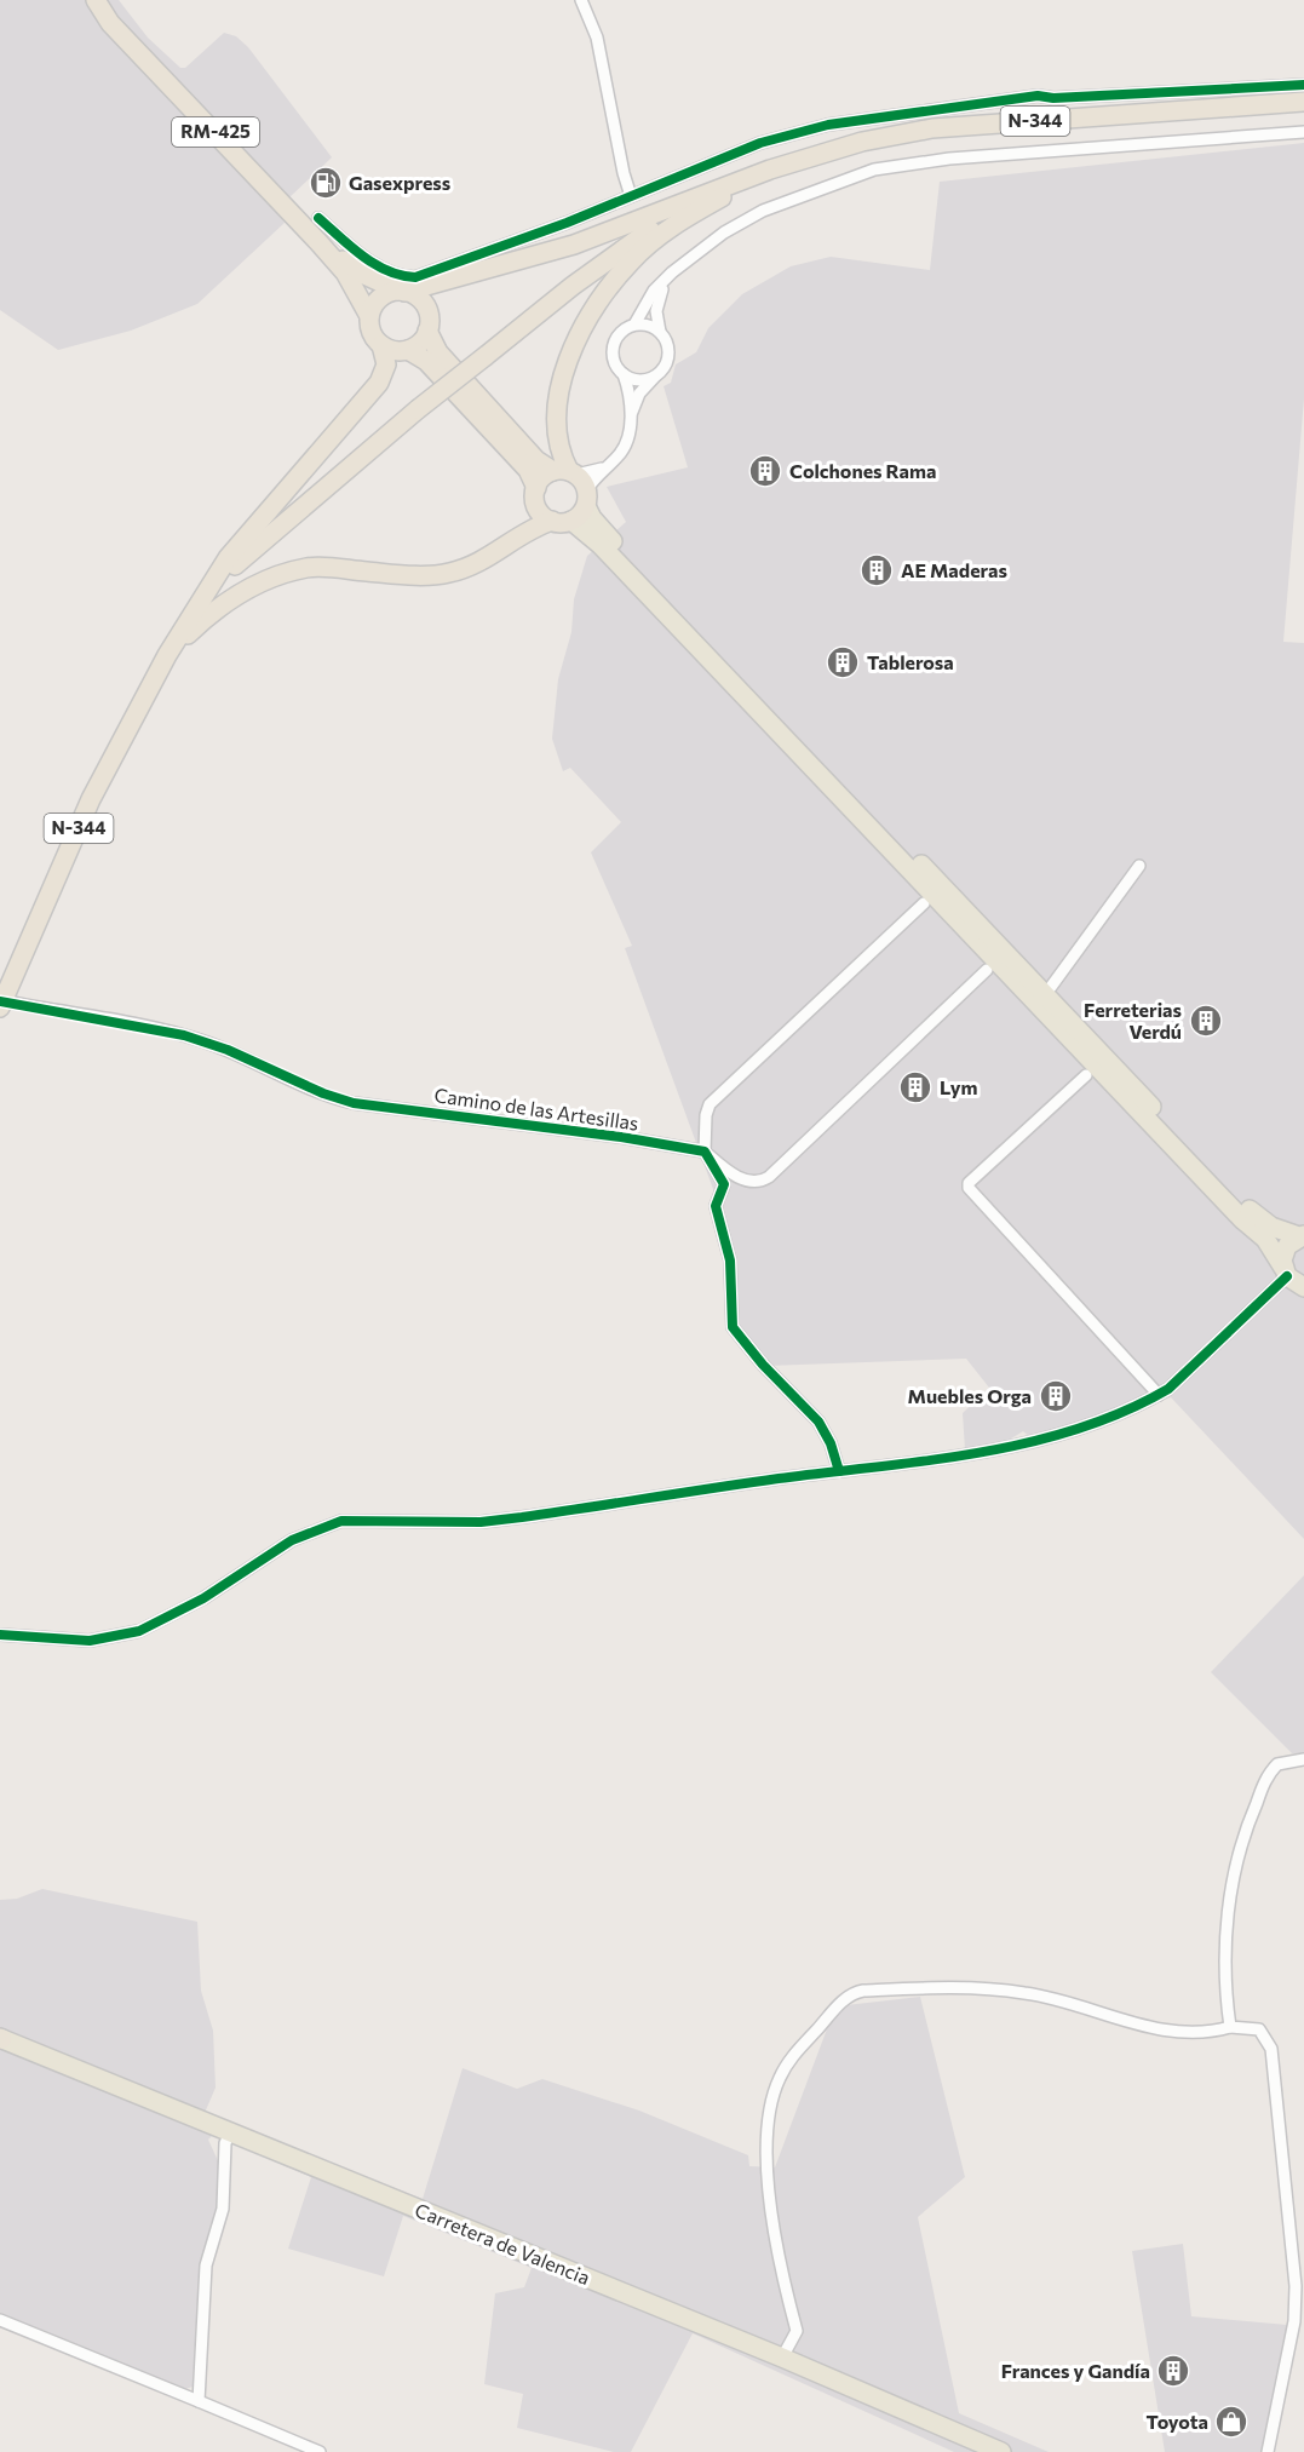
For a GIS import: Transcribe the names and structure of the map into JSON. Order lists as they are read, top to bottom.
{
  "streets": {
    "highway": ["N-344", "RM-425"],
    "main road": ["Carretera de Valencia"],
    "street": ["Camino de las Artesillas"]
  },
  "crossings": [
    ["N-344", "Camino de las Artesillas"]
  ],
  "places": {
    "fuel station": ["Gasexpress"],
    "building": [
      "Colchones Rama",
      "AE Maderas",
      "Tablerosa",
      "Ferreterias Verdú",
      "Lym",
      "Muebles Orga",
      "Frances y Gandía"
    ],
    "shop": ["Toyota"]
  }
}
